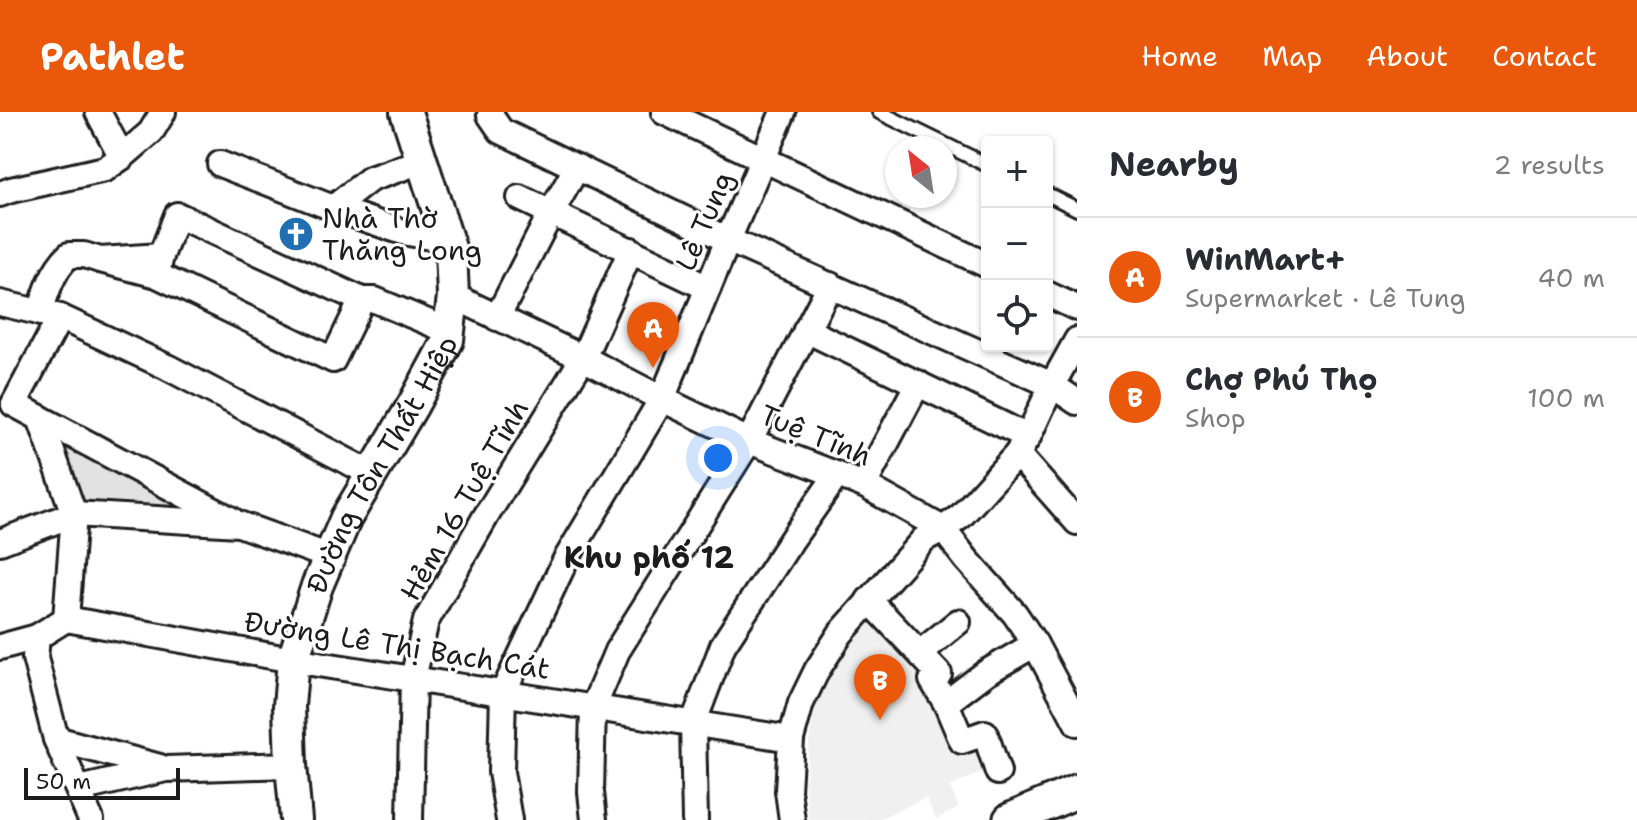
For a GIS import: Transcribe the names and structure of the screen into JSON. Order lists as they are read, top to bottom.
{
  "streets": {
    "street": [
      "Lê Tung",
      "Tuệ Tĩnh",
      "Đường Tôn Thất Hiệp",
      "Hẻm 16 Tuệ Tĩnh",
      "Đường Lê Thị Bạch Cát"
    ]
  },
  "crossings": [
    ["Lê Tung", "Tuệ Tĩnh"],
    ["Lê Tung", "Đường Lê Thị Bạch Cát"],
    ["Tuệ Tĩnh", "Đường Tôn Thất Hiệp"],
    ["Tuệ Tĩnh", "Hẻm 16 Tuệ Tĩnh"],
    ["Đường Tôn Thất Hiệp", "Đường Lê Thị Bạch Cát"],
    ["Hẻm 16 Tuệ Tĩnh", "Đường Lê Thị Bạch Cát"]
  ],
  "districts": ["Khu phố 12"],
  "places": {
    "church": ["Nhà Thờ Thăng Long"]
  },
  "scale_bar": "50 m",
  "north": "top left",
  "page": {
    "header": "Pathlet",
    "nav": [
      "Home",
      "Map",
      "About",
      "Contact"
    ],
    "heading": ["Nearby", "2 results"],
    "map_buttons": ["+", "−"],
    "list": [
      {
        "mark": "A",
        "name": "WinMart+",
        "note": "Supermarket · Lê Tung",
        "value": "40 m"
      },
      {
        "mark": "B",
        "name": "Chợ Phú Thọ",
        "note": "Shop",
        "value": "100 m"
      }
    ],
    "pins": ["A", "B"],
    "scale": "50 m"
  }
}
